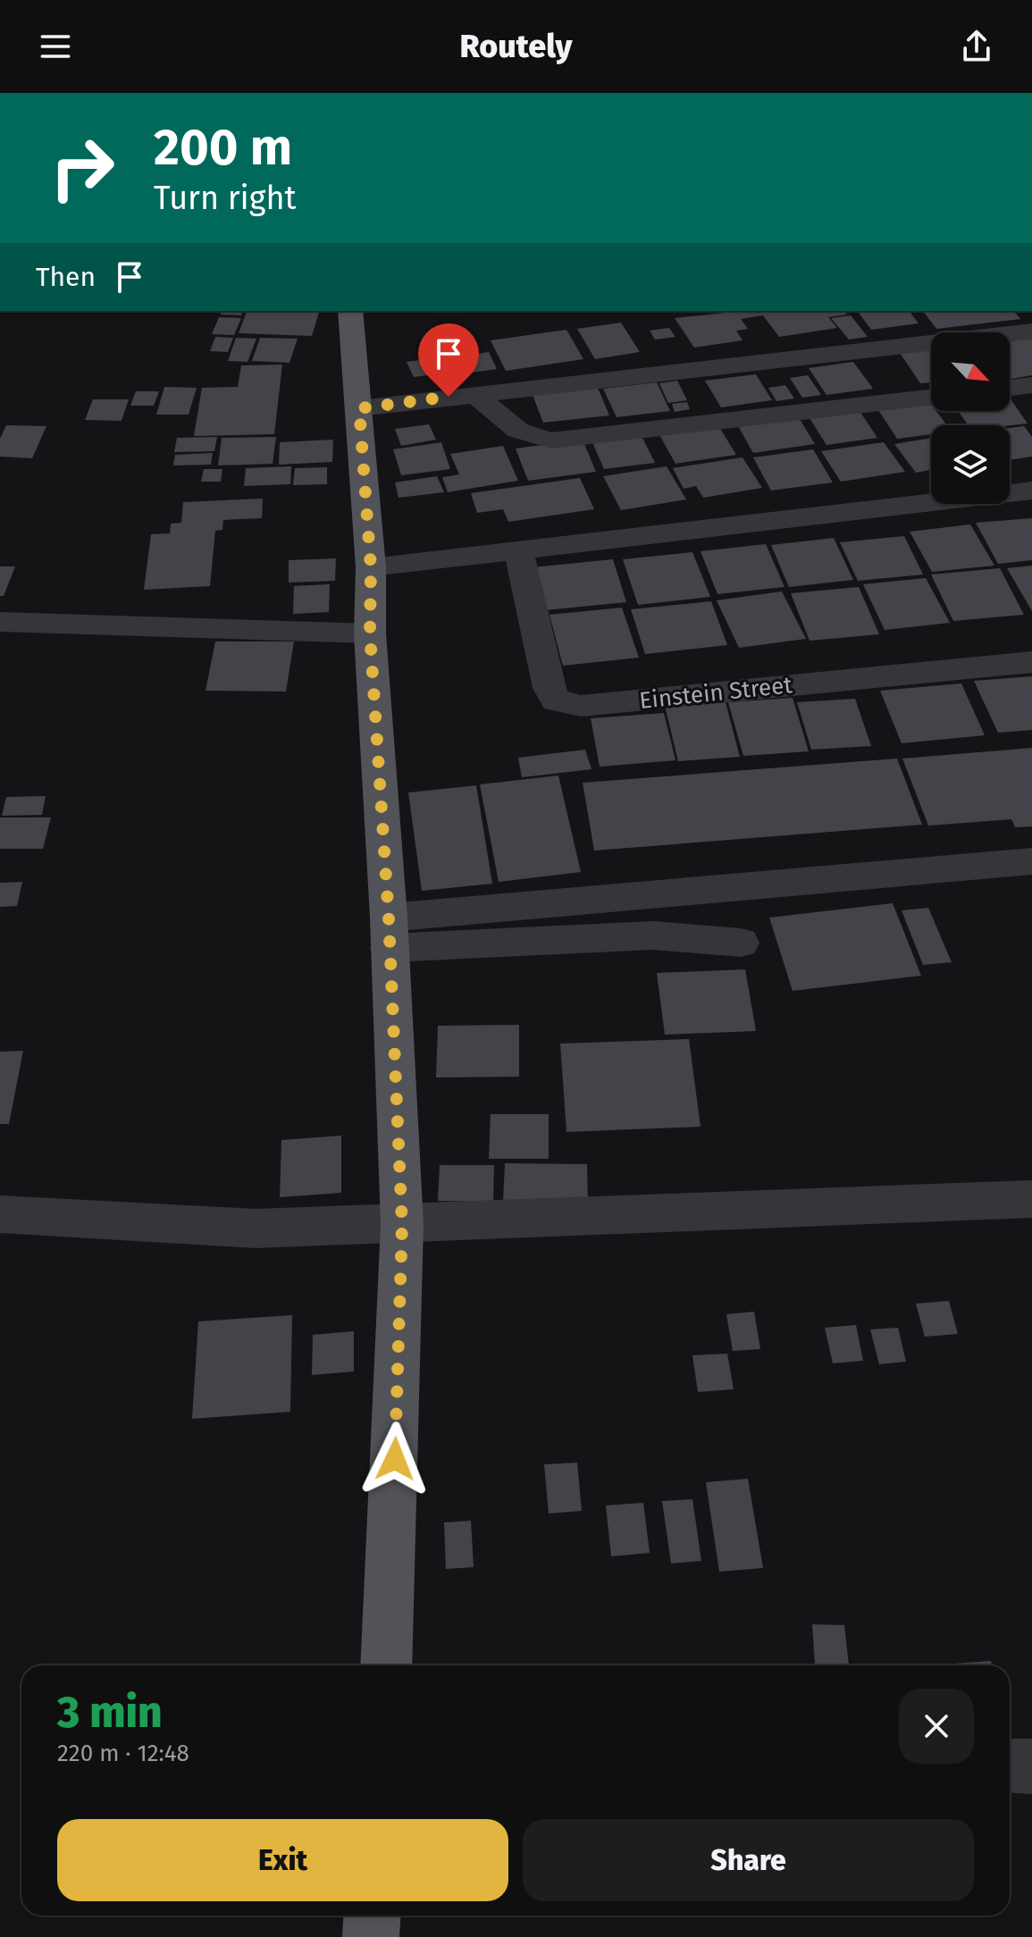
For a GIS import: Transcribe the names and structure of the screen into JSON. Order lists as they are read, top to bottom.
{
  "streets": {
    "street": ["Einstein Street"]
  },
  "north": "bottom right",
  "page": {
    "header": "Routely",
    "turn": ["200 m", "Turn right"],
    "then": "Then",
    "heading": ["3 min", "220 m · 12:48"],
    "buttons": ["Exit", "Share"]
  }
}
